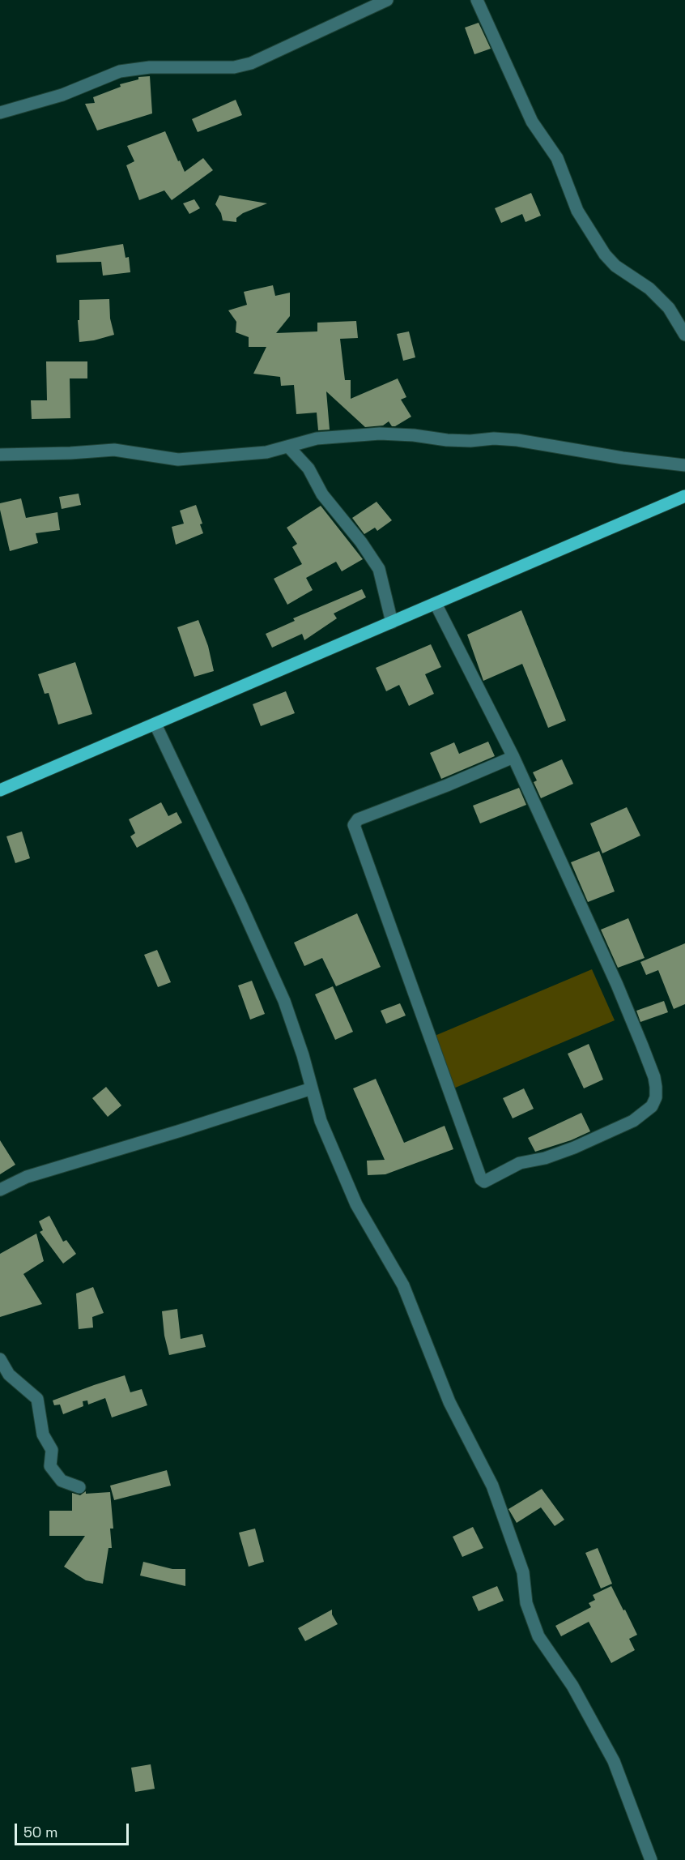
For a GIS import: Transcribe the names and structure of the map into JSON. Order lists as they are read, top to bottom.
{
  "scale_bar": "50 m"
}
